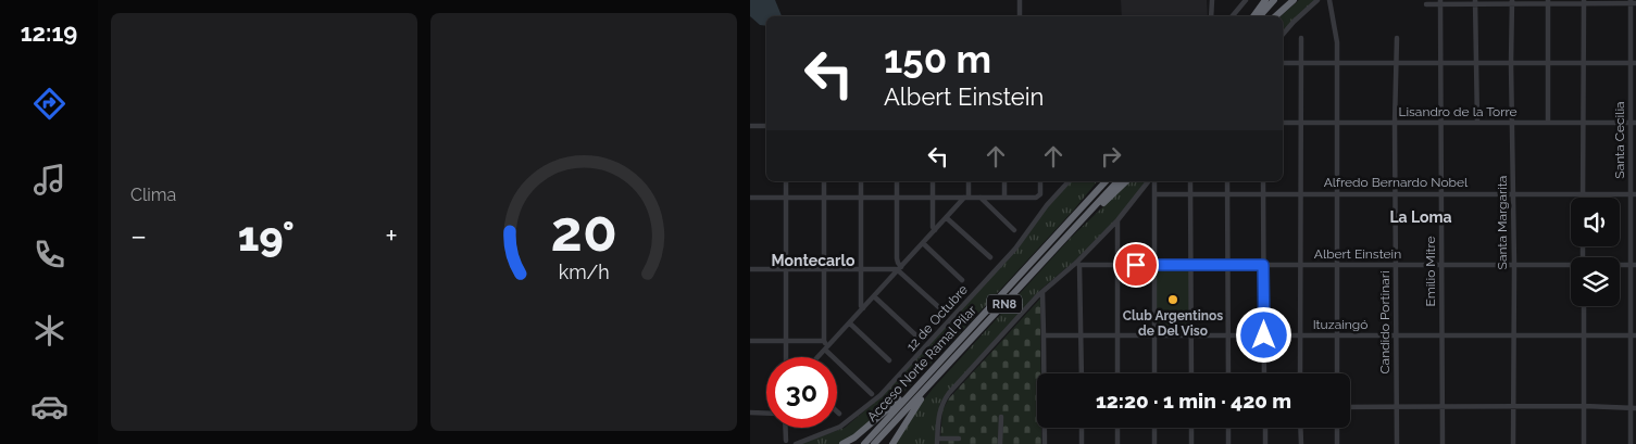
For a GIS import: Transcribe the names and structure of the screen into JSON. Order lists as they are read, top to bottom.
{
  "streets": {
    "highway": ["RN8", "Acceso Norte Ramal Pilar"],
    "street": [
      "Lisandro de la Torre",
      "Santa Cecilia",
      "Alfredo Bernardo Nobel",
      "Santa Margarita",
      "Albert Einstein",
      "Emilio Mitre",
      "12 de Octubre",
      "Candido Portinari",
      "Ituzaingó"
    ]
  },
  "crossings": [
    ["Lisandro de la Torre", "Santa Cecilia"],
    ["Lisandro de la Torre", "Santa Margarita"],
    ["Lisandro de la Torre", "Emilio Mitre"],
    ["Lisandro de la Torre", "Candido Portinari"],
    ["Santa Cecilia", "Alfredo Bernardo Nobel"],
    ["Santa Cecilia", "Albert Einstein"],
    ["Santa Cecilia", "Ituzaingó"],
    ["Alfredo Bernardo Nobel", "Santa Margarita"],
    ["Alfredo Bernardo Nobel", "Emilio Mitre"],
    ["Alfredo Bernardo Nobel", "Candido Portinari"],
    ["Santa Margarita", "Albert Einstein"],
    ["Santa Margarita", "Ituzaingó"],
    ["Albert Einstein", "Emilio Mitre"],
    ["Albert Einstein", "Candido Portinari"],
    ["Emilio Mitre", "Ituzaingó"],
    ["Candido Portinari", "Ituzaingó"]
  ],
  "districts": ["La Loma", "Montecarlo"],
  "places": ["Club Argentinos de Del Viso"],
  "page": {
    "tabs": "12:19",
    "tile": "Clima",
    "turn": ["150 m", "Albert Einstein"],
    "heat": ["−", "19°", "+"],
    "limit": "30",
    "trip": "12:20 · 1 min · 420 m",
    "gauge": ["20", "km/h"]
  }
}
